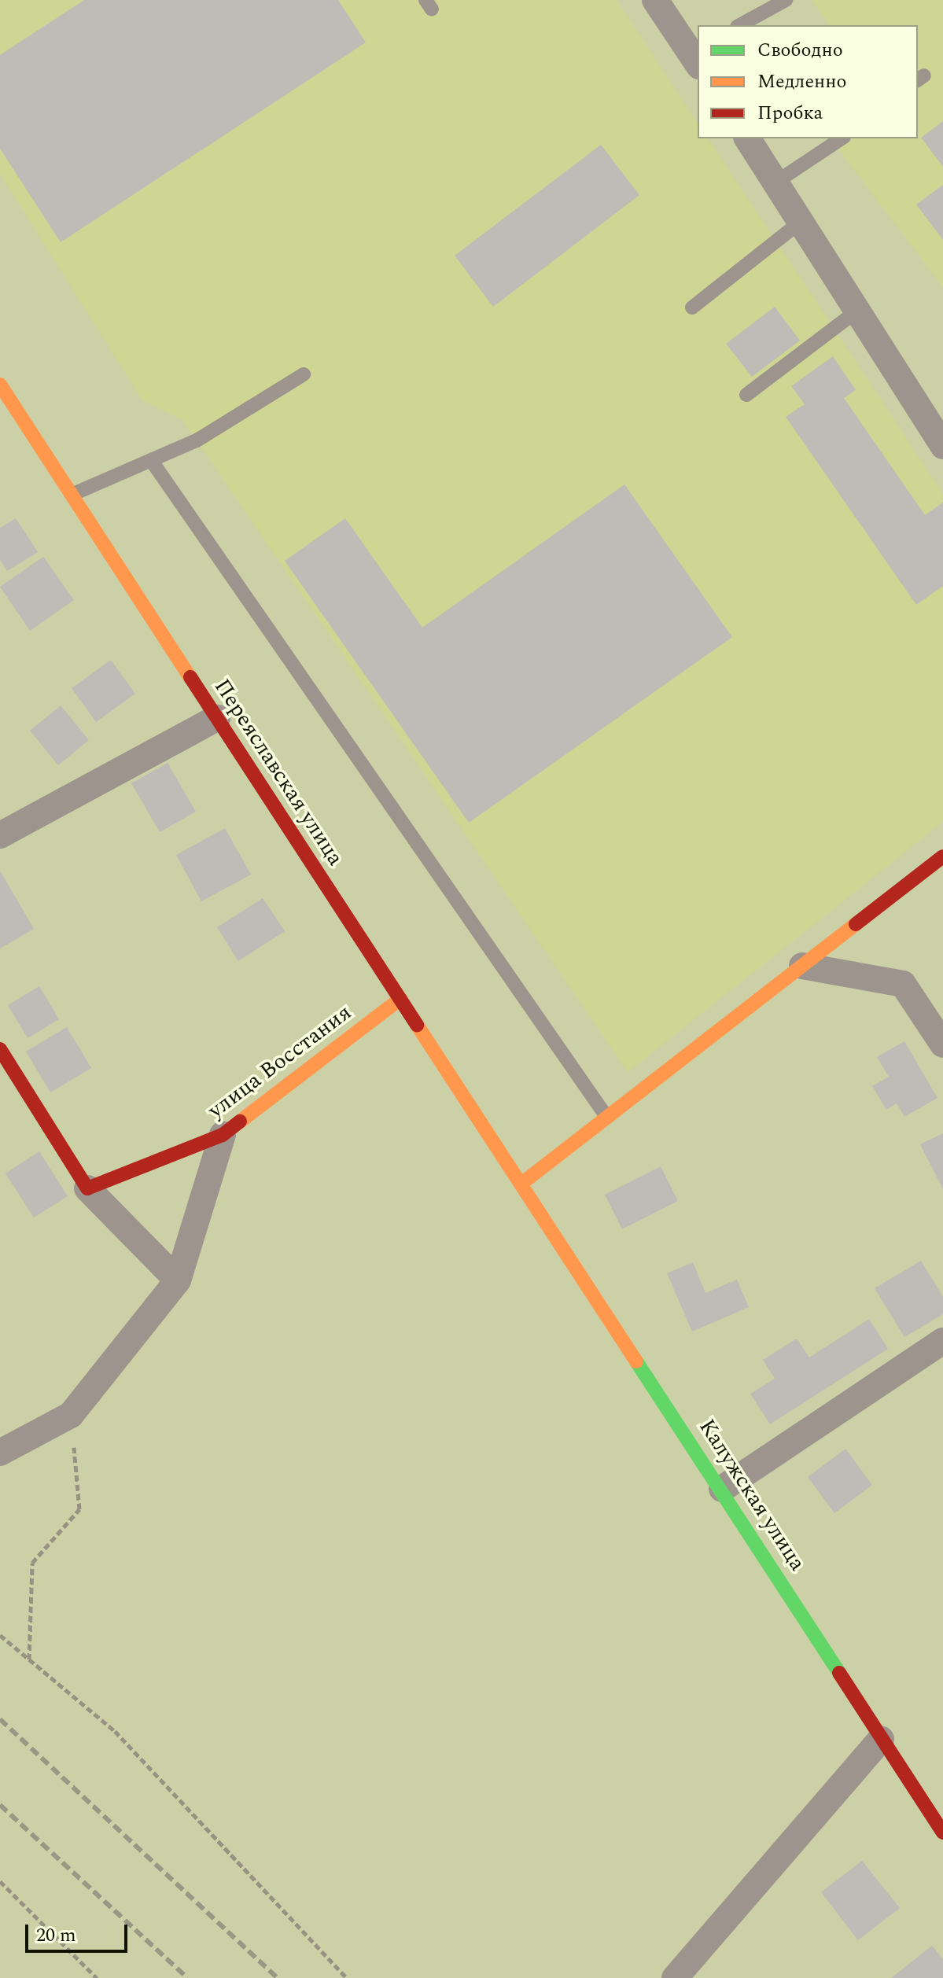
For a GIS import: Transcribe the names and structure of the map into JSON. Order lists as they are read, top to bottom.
{
  "streets": {
    "street": ["Переяславская улица", "улица Восстания", "Калужская улица"]
  },
  "crossings": [
    ["Переяславская улица", "улица Восстания"],
    ["Переяславская улица", "Калужская улица"]
  ],
  "legend": ["Свободно", "Медленно", "Пробка"],
  "scale_bar": "20 m"
}
